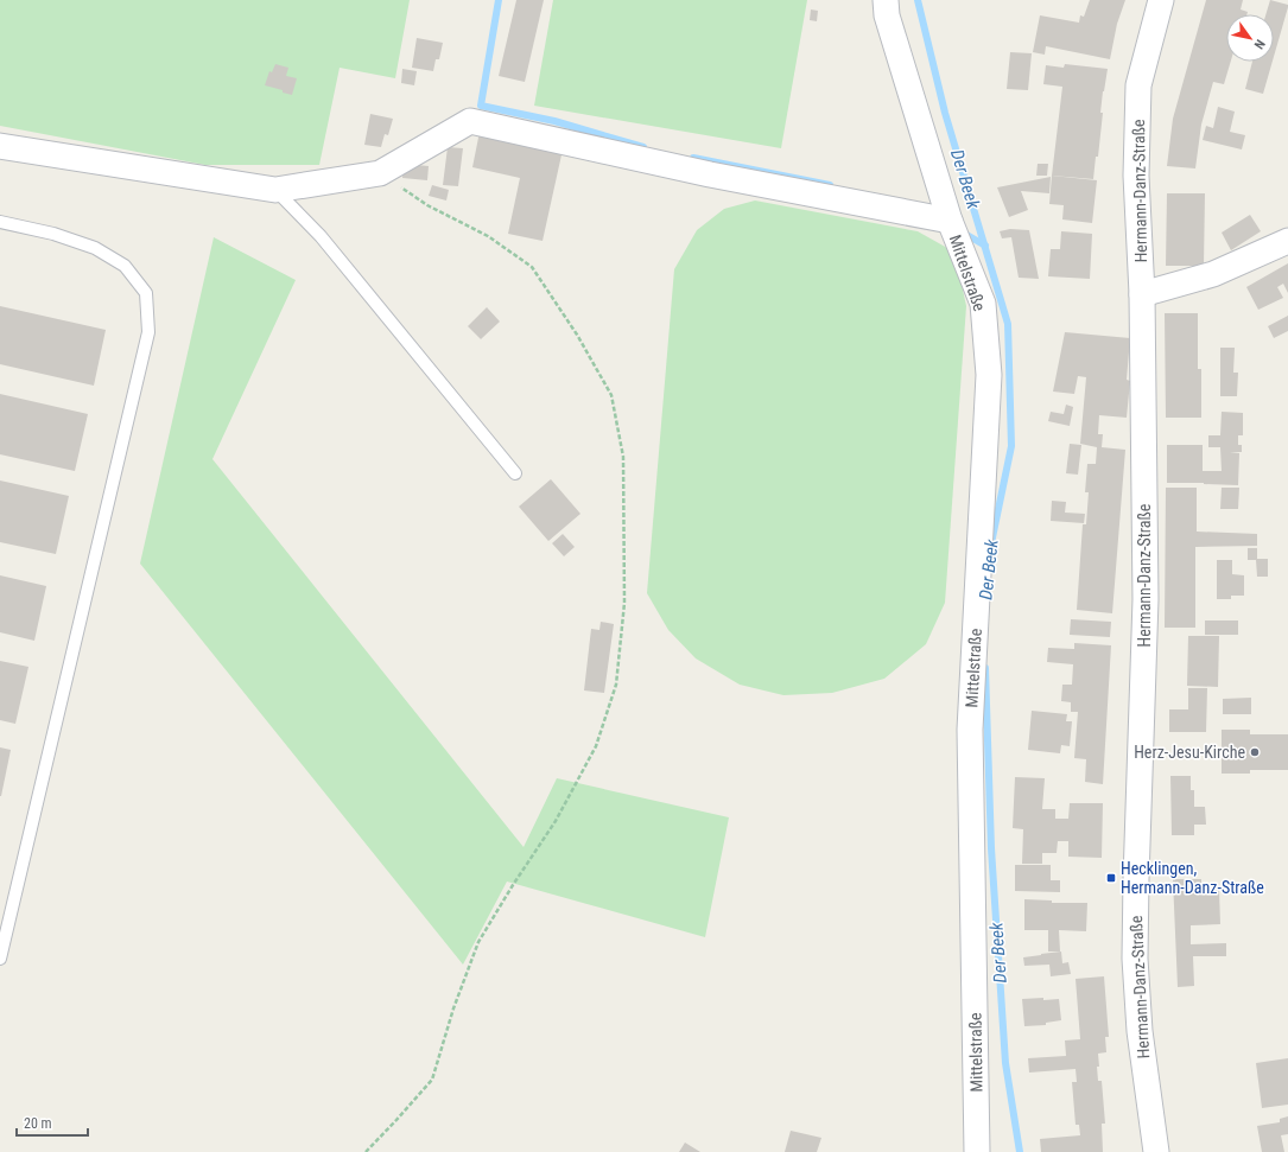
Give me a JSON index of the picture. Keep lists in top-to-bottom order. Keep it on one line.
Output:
{"streets":{"street":["Hermann-Danz-Straße","Mittelstraße"]},"water":["Der Beek"],"places":{"other":["Herz-Jesu-Kirche"],"transit":["Hecklingen, Hermann-Danz-Straße"]},"scale_bar":"20 m","north":"bottom right"}
